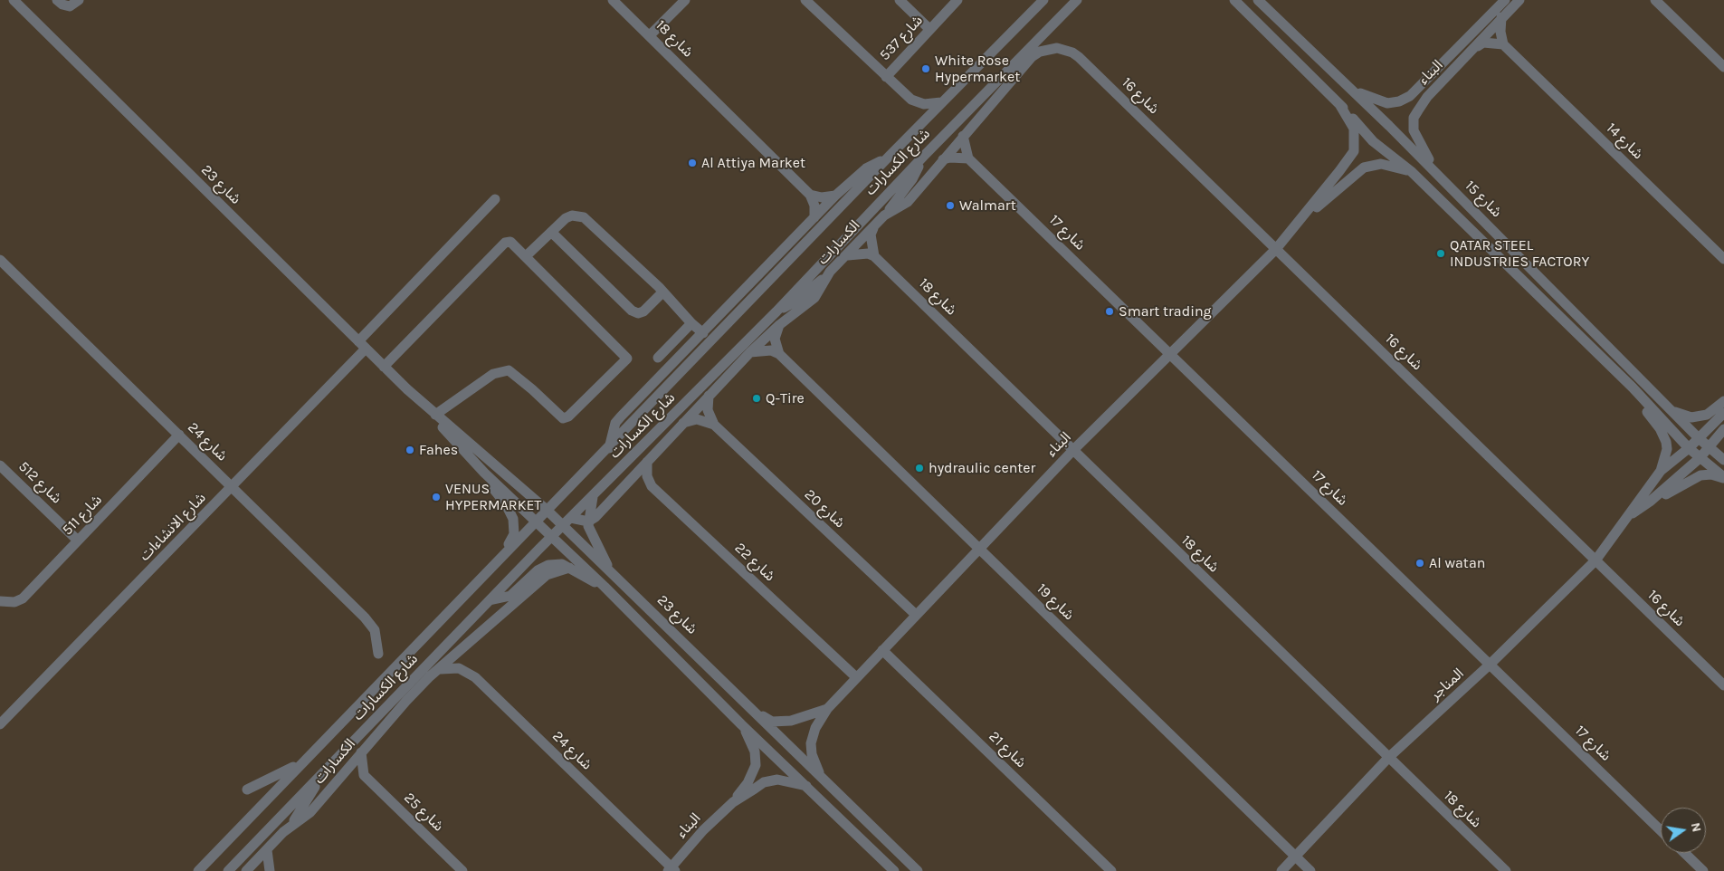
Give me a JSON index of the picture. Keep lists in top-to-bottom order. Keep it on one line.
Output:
{"streets":{"street":["شارع 537","شارع 18","البناء","شارع 16","شارع 14","شارع الكسارات","شارع 23","شارع 15","شارع 17","الكسارات","شارع 24","شارع 512","شارع 20","شارع 511","شارع الانشاءات","شارع 22","شارع 19","المناجر","شارع 21","شارع 25"]},"crossings":[["شارع 18","البناء"],["شارع 18","المناجر"],["البناء","شارع 16"],["البناء","شارع 23"],["البناء","شارع 15"],["البناء","شارع 17"],["البناء","شارع 24"],["البناء","شارع 20"],["البناء","شارع 22"],["البناء","شارع 19"],["البناء","شارع 21"],["شارع 16","الكسارات"],["شارع 16","المناجر"],["شارع الكسارات","شارع 23"],["شارع 23","شارع الانشاءات"],["شارع 15","المناجر"],["شارع 17","المناجر"],["الكسارات","شارع 24"],["الكسارات","شارع 22"],["شارع 24","شارع 511"],["شارع 24","شارع الانشاءات"],["شارع 512","شارع 511"],["شارع 19","المناجر"]],"places":["White Rose Hypermarket","Al Attiya Market","Walmart","QATAR STEEL INDUSTRIES FACTORY","Smart trading","Q-Tire","Fahes","hydraulic center","VENUS HYPERMARKET","Al watan"],"north":"right"}
